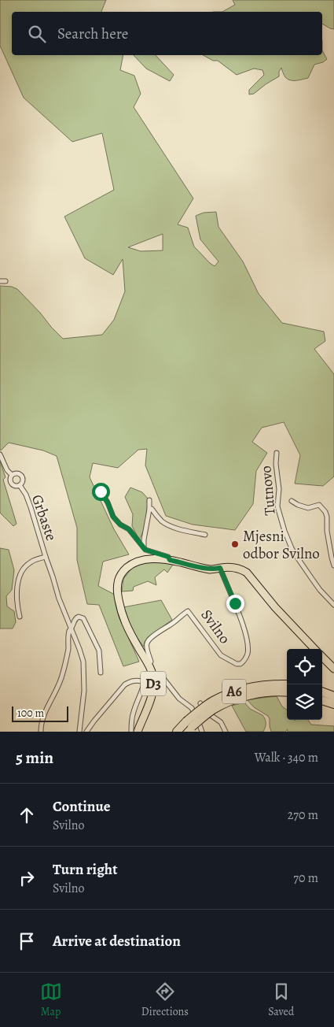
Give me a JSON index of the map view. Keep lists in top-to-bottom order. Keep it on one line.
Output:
{"streets":{"highway":["A6"],"main road":["Svilno","D3"],"street":["Tutnovo","Grbaste"]},"places":["Mjesni odbor Svilno"],"scale_bar":"100 m","page":{"search":"Search here","scale":"100 m","heading":["5 min","Walk · 340 m"],"list":[["Continue","Svilno","270 m"],["Turn right","Svilno","70 m"],"Arrive at destination"],"nav":["Map","Directions","Saved"]}}
